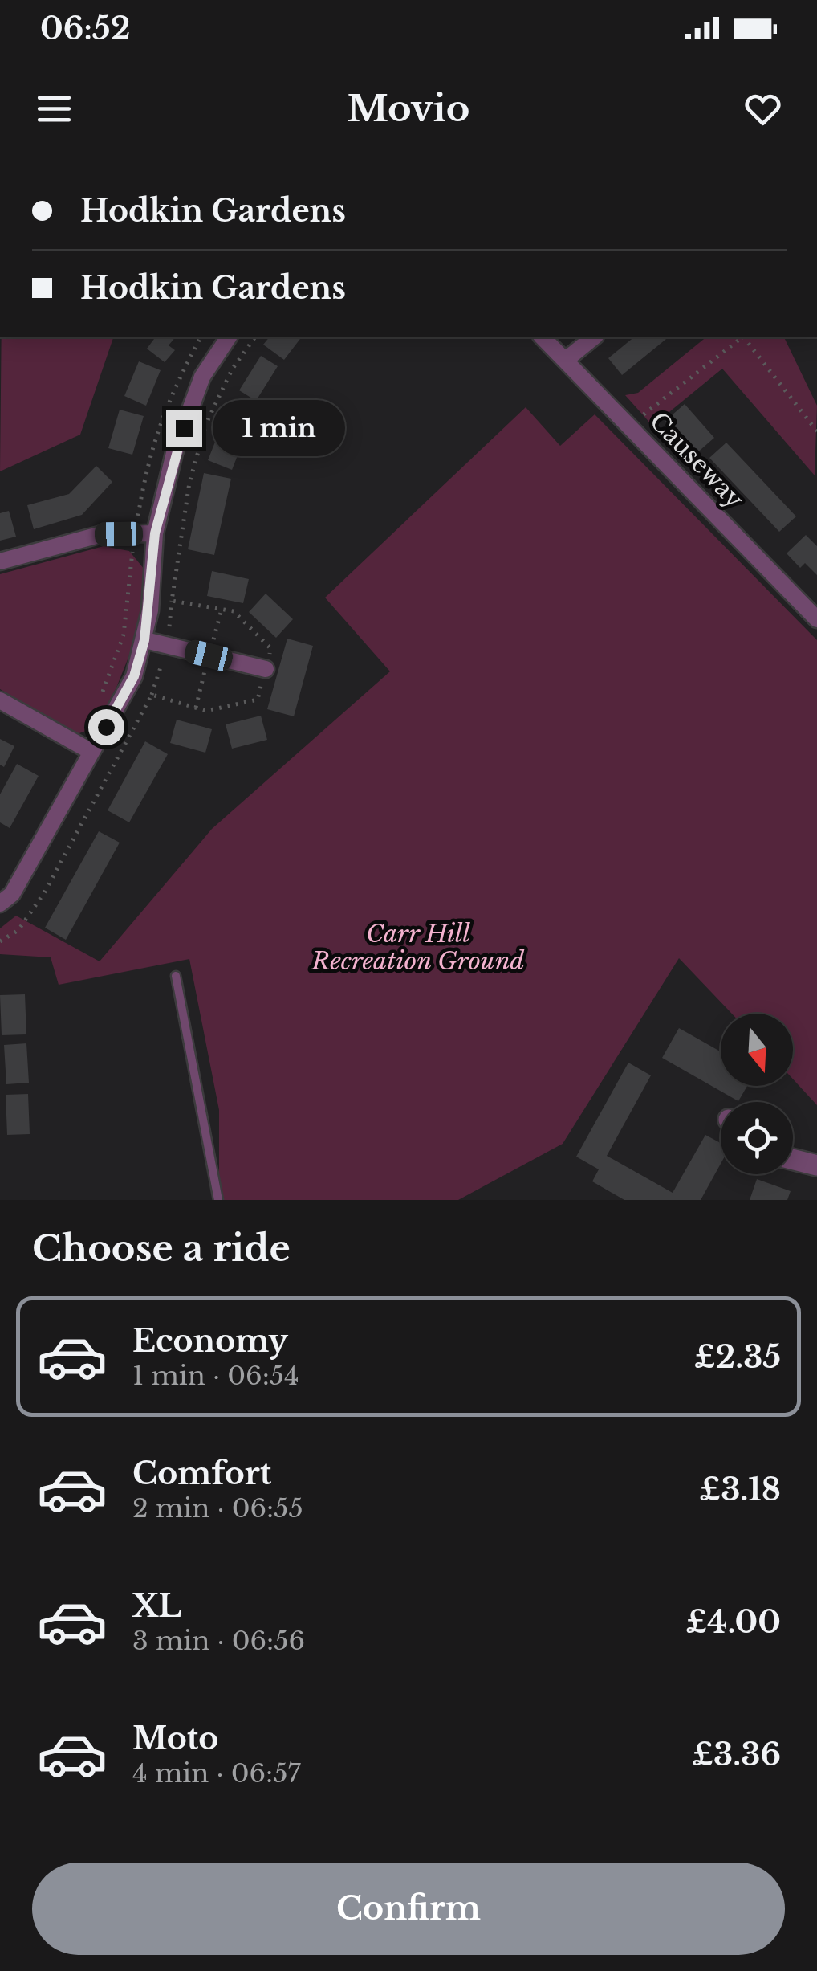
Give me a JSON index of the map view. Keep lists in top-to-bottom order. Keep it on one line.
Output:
{"streets":{"street":["Causeway"]},"parks":["Carr Hill Recreation Ground"],"north":"bottom","page":{"status":"06:52","header":"Movio","banner":["Hodkin Gardens","Hodkin Gardens"],"bubble":"1 min","heading":"Choose a ride","list":[{"name":"Economy","note":"1 min · 06:54","value":"£2.35"},{"name":"Comfort","note":"2 min · 06:55","value":"£3.18"},{"name":"XL","note":"3 min · 06:56","value":"£4.00"},{"name":"Moto","note":"4 min · 06:57","value":"£3.36"}],"buttons":"Confirm"}}
